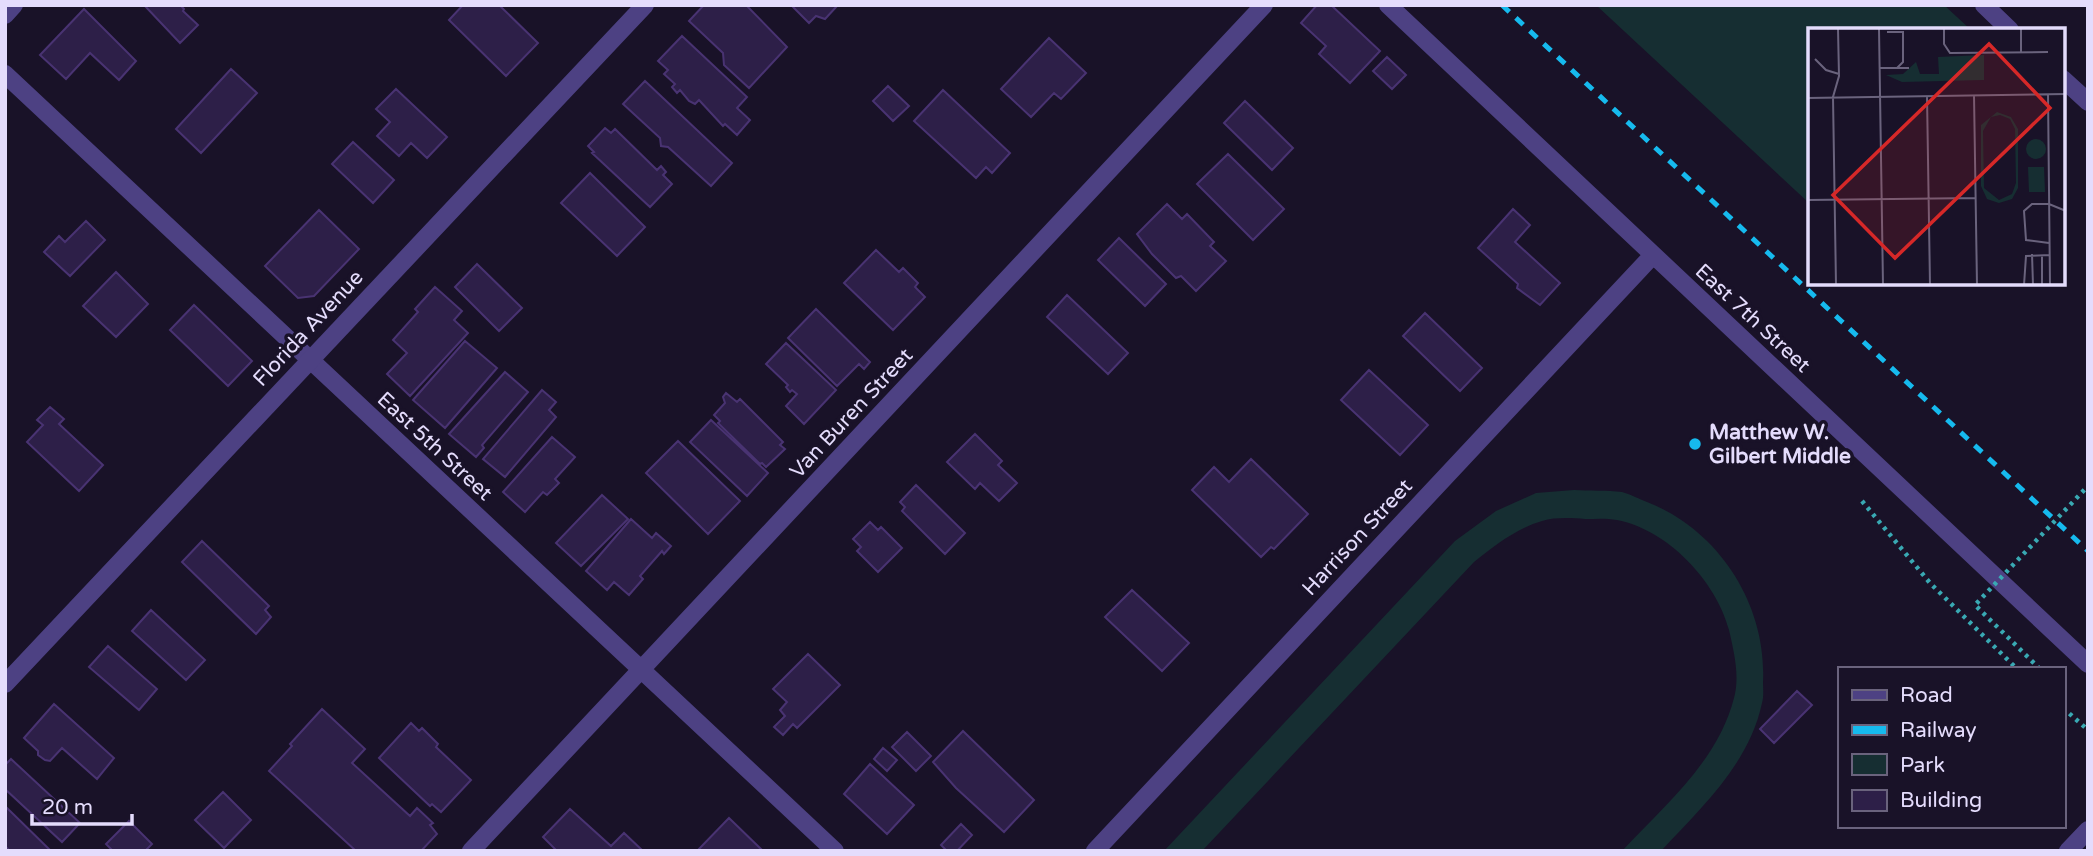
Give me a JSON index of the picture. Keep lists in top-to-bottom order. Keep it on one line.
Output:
{"streets":{"street":["East 7th Street","Florida Avenue","Van Buren Street","East 5th Street","Harrison Street"]},"crossings":[["East 7th Street","Harrison Street"],["Florida Avenue","East 5th Street"],["Van Buren Street","East 5th Street"]],"places":["Matthew W. Gilbert Middle"],"legend":["Road","Railway","Park","Building"],"scale_bar":"20 m"}
